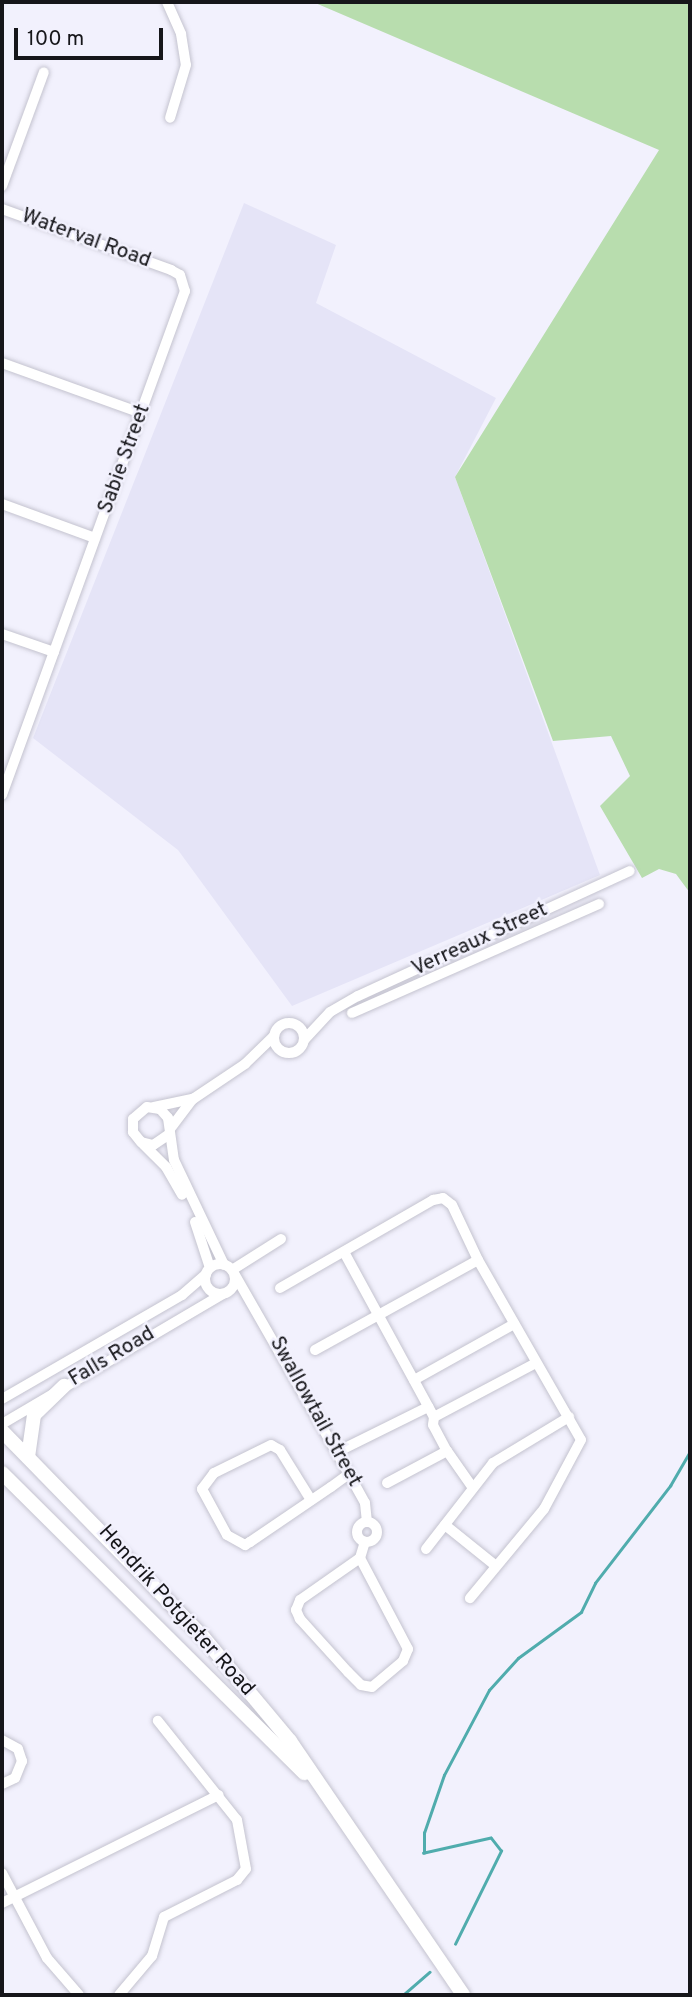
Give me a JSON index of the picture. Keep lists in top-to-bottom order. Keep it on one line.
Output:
{"streets":{"main road":["Hendrik Potgieter Road"],"street":["Waterval Road","Sabie Street","Verreaux Street","Falls Road","Swallowtail Street"]},"crossings":[["Waterval Road","Sabie Street"]],"scale_bar":"100 m"}
